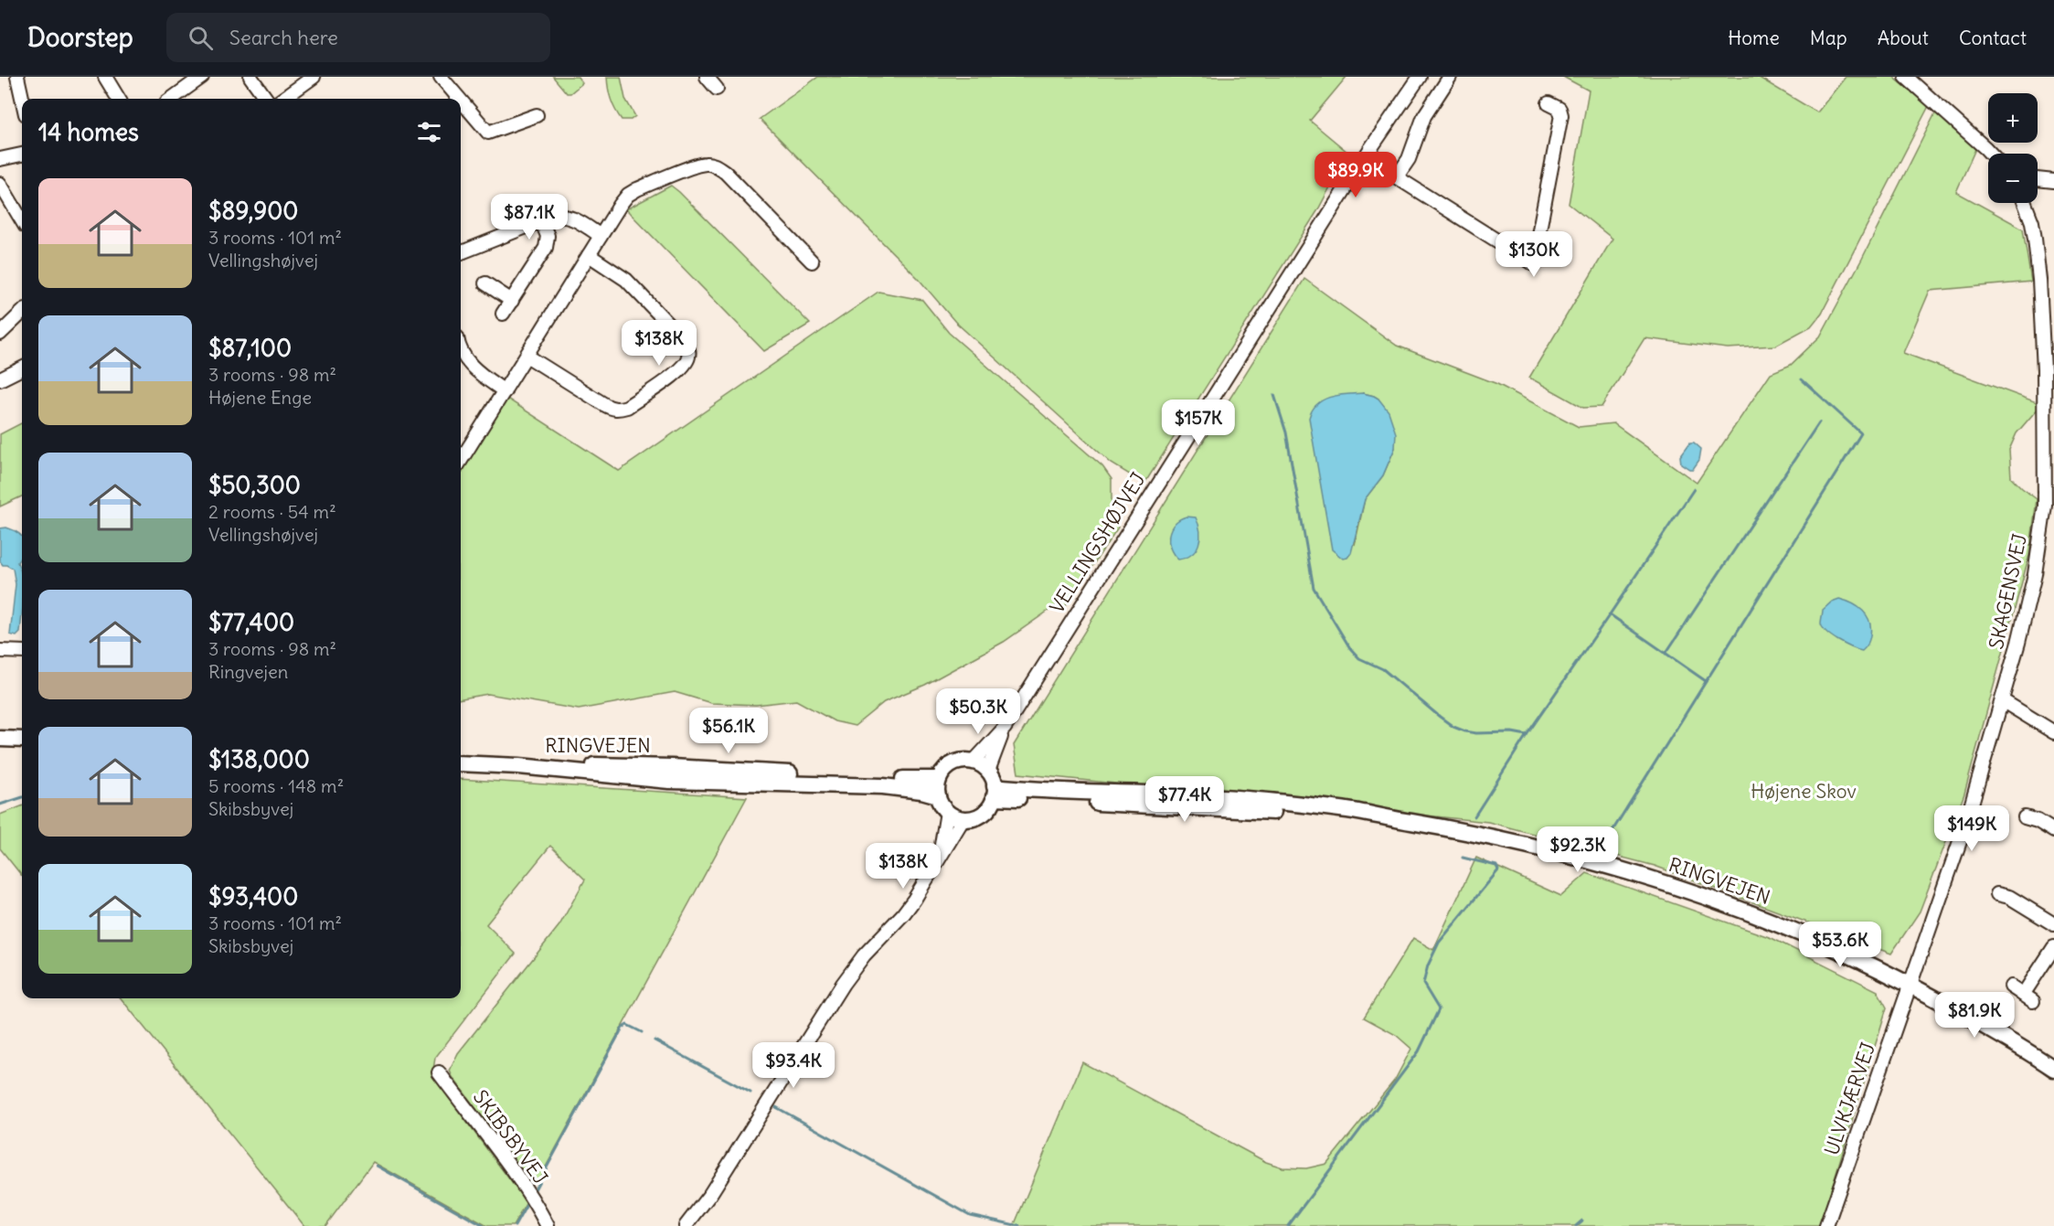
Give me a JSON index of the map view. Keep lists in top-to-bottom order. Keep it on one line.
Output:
{"streets":{"main road":["RINGVEJEN"],"street":["VELLINGSHØJVEJ","SKAGENSVEJ","ULVKJÆRVEJ","SKIBSBYVEJ"]},"crossings":[["VELLINGSHØJVEJ","RINGVEJEN"],["SKAGENSVEJ","RINGVEJEN"],["SKAGENSVEJ","ULVKJÆRVEJ"],["RINGVEJEN","ULVKJÆRVEJ"]],"parks":["Højene Skov"],"page":{"header":"Doorstep","search":"Search here","nav":["Home","Map","About","Contact"],"map_buttons":["+","−"],"heading":"14 homes","price":["$89.9K","$87.1K","$130K","$138K","$157K","$50.3K","$56.1K","$77.4K","$149K","$92.3K","$138K","$53.6K","$81.9K","$93.4K"],"list":[{"name":"$89,900","note":"3 rooms · 101 m² · Vellingshøjvej"},{"name":"$87,100","note":"3 rooms · 98 m² · Højene Enge"},{"name":"$50,300","note":"2 rooms · 54 m² · Vellingshøjvej"},{"name":"$77,400","note":"3 rooms · 98 m² · Ringvejen"},{"name":"$138,000","note":"5 rooms · 148 m² · Skibsbyvej"},{"name":"$93,400","note":"3 rooms · 101 m² · Skibsbyvej"}]}}
